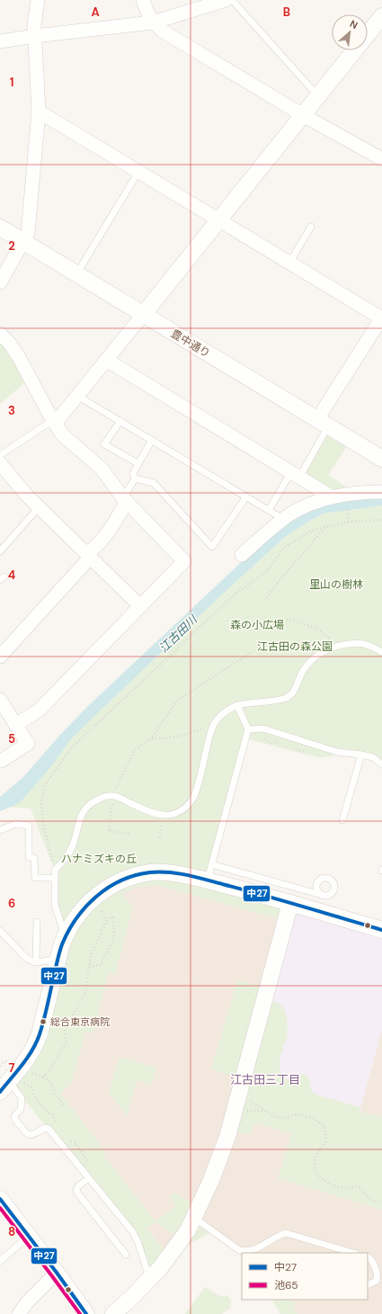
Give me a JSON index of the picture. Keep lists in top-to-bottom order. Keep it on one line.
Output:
{"streets":{"street":["豊中通り"]},"districts":["江古田三丁目"],"water":["江古田川"],"parks":["里山の樹林","森の小広場","江古田の森公園","ハナミズキの丘"],"places":["総合東京病院"],"lines":["transit line 中27","transit line 池65"],"legend":["中27","池65"],"north":"top right","grid":{"columns":["A","B"],"rows":["1","2","3","4","5","6","7","8"]}}
